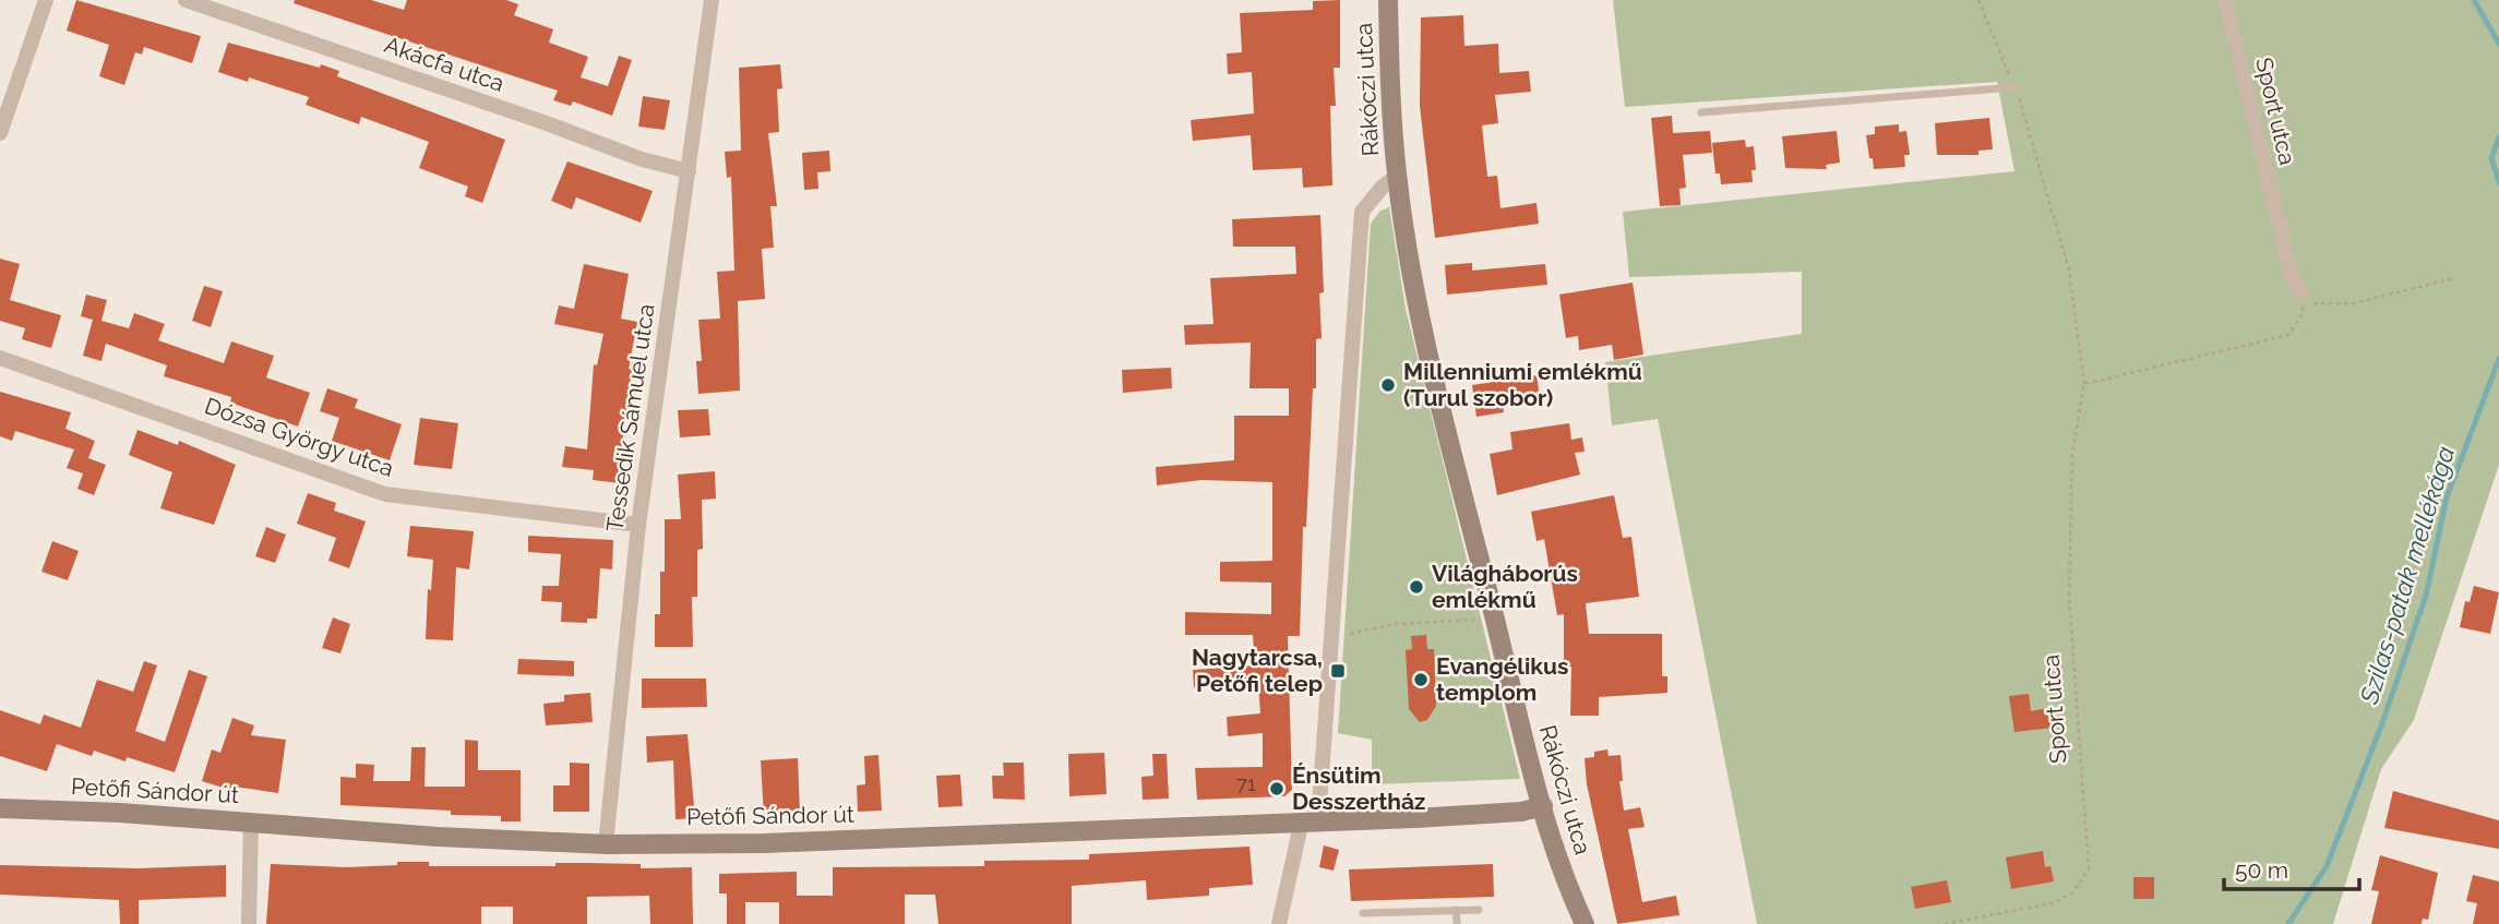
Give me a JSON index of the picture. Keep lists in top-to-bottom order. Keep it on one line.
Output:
{"streets":{"main road":["Rákóczi utca","Petőfi Sándor út"],"street":["Akácfa utca","Sport utca","Tessedik Sámuel utca","Dózsa György utca"]},"crossings":[["Akácfa utca","Tessedik Sámuel utca"],["Rákóczi utca","Petőfi Sándor út"],["Tessedik Sámuel utca","Dózsa György utca"],["Tessedik Sámuel utca","Petőfi Sándor út"]],"water":["Szilas-patak mellékága"],"places":{"other":["Millenniumi emlékmű (Turul szobor)","Világháborús emlékmű","Evangélikus templom","Énsütim Desszertház"],"transit":["Nagytarcsa, Petőfi telep"]},"house_numbers":["71"],"scale_bar":"50 m"}
